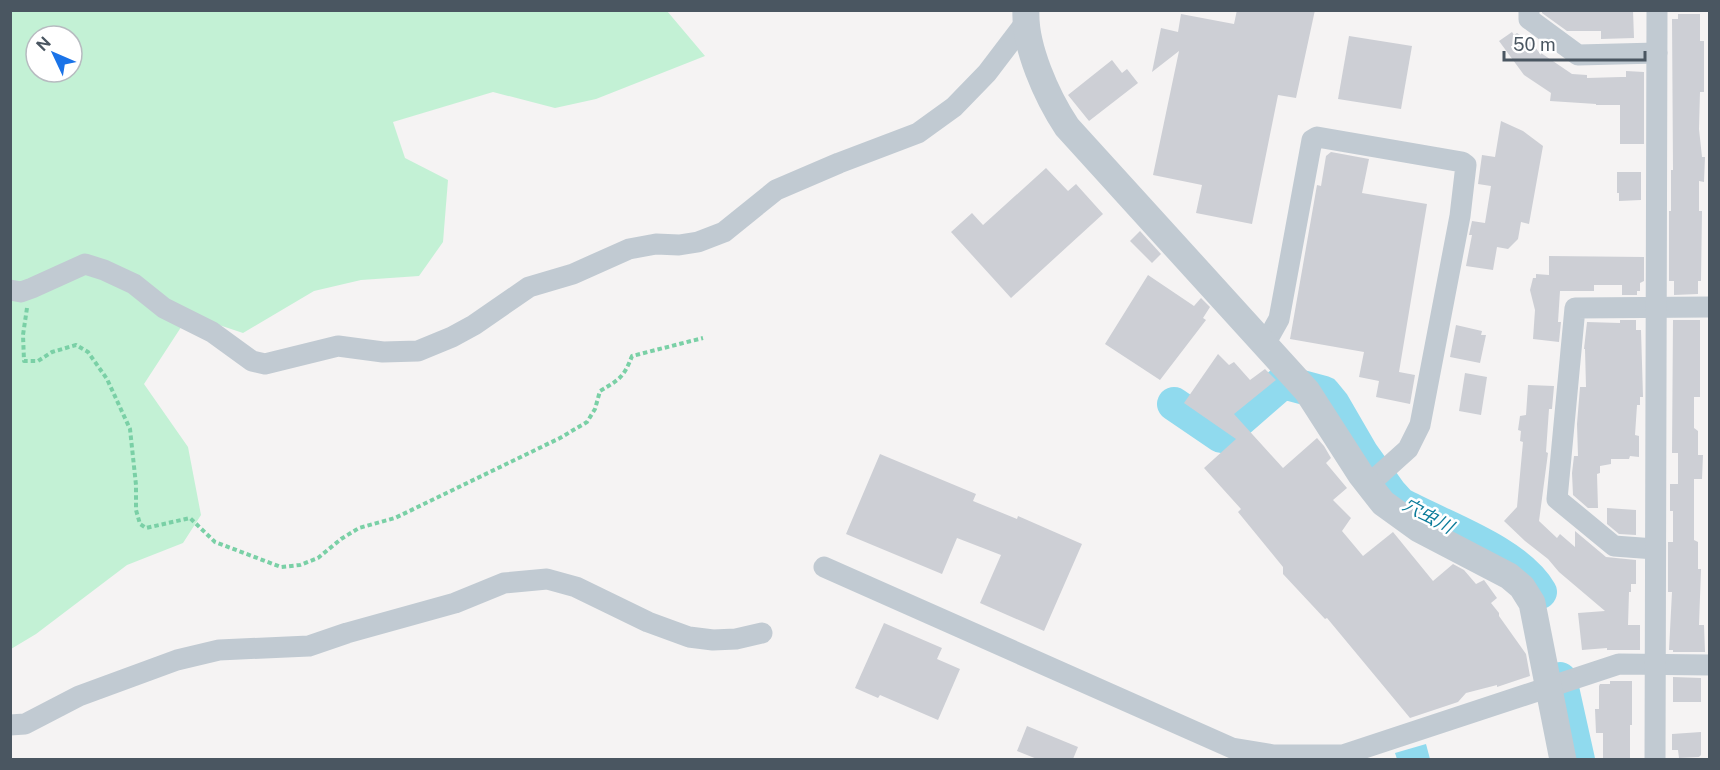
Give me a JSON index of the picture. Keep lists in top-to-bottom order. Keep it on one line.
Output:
{"water":["穴虫川"],"scale_bar":"50 m","north":"top left"}
